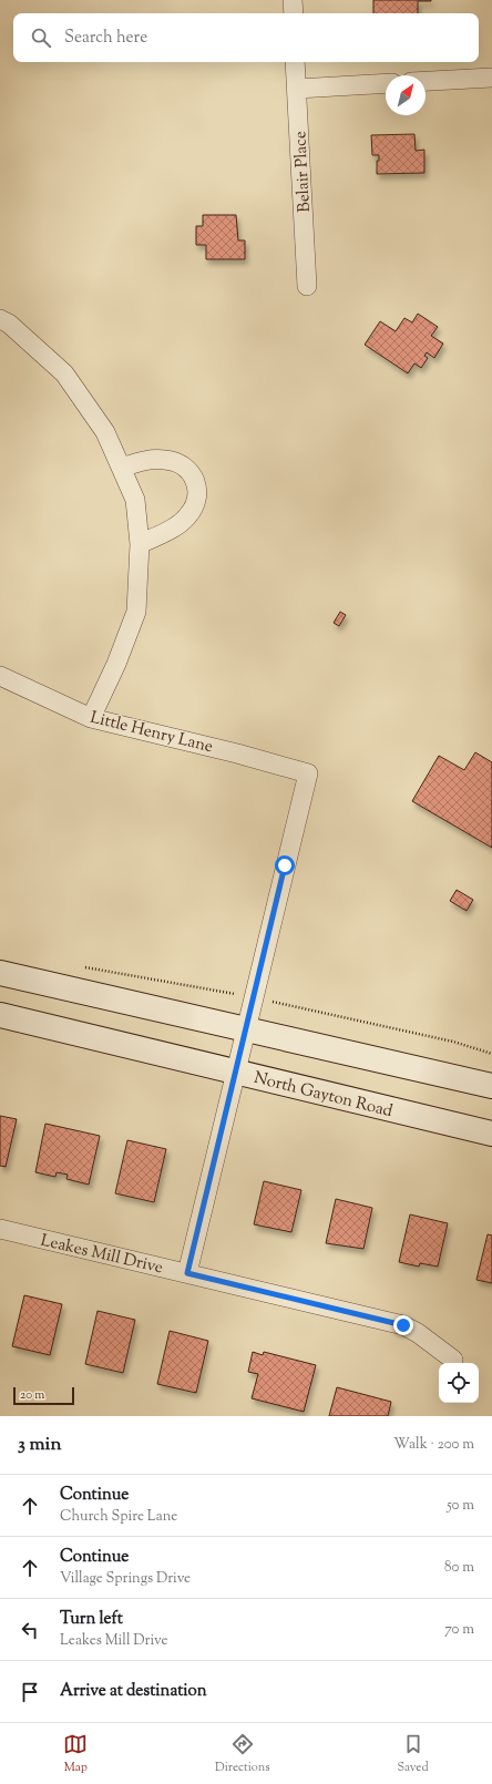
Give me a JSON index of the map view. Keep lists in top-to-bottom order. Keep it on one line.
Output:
{"streets":{"main road":["North Gayton Road"],"street":["Belair Place","Little Henry Lane","Leakes Mill Drive"]},"scale_bar":"20 m","north":"top right","page":{"search":"Search here","scale":"20 m","heading":["3 min","Walk · 200 m"],"list":[["Continue","Church Spire Lane","50 m"],["Continue","Village Springs Drive","80 m"],["Turn left","Leakes Mill Drive","70 m"],"Arrive at destination"],"nav":["Map","Directions","Saved"]}}
